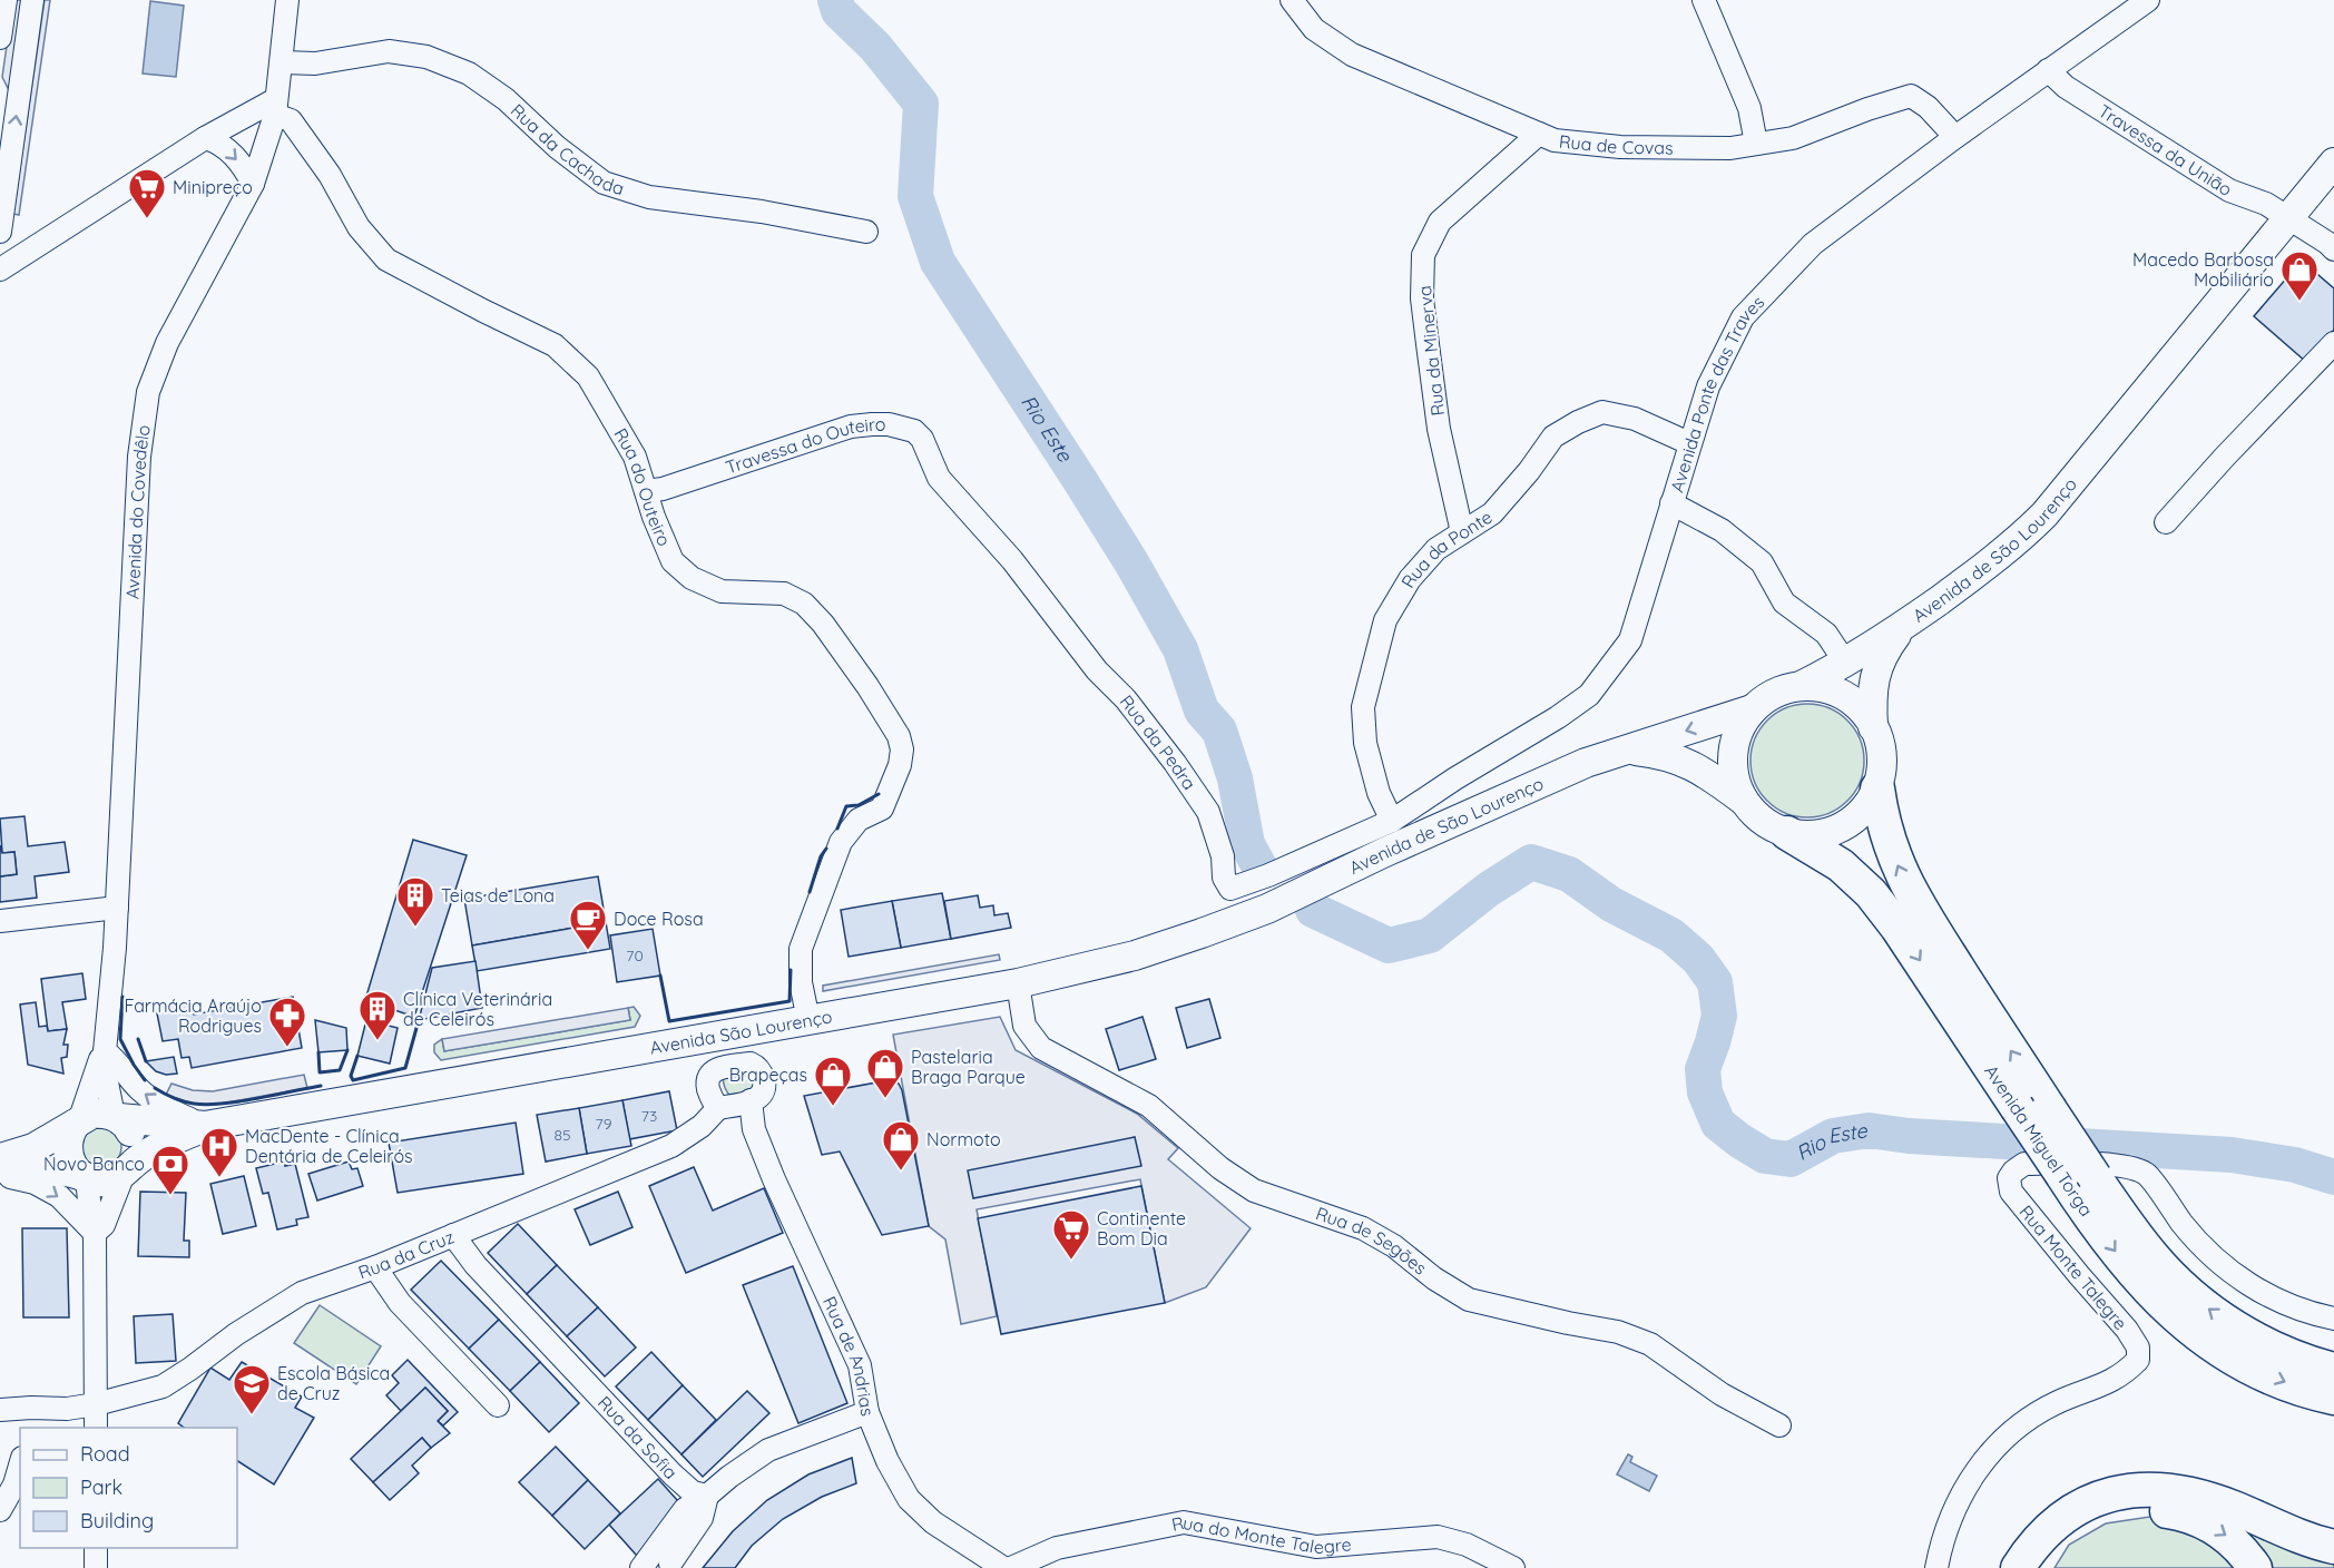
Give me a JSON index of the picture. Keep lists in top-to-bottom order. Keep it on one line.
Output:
{"streets":{"highway":["Avenida Miguel Torga"],"main road":["Avenida de São Lourenço","Avenida São Lourenço"],"street":["Rua de Covas","Rua da Cachada","Travessa da União","Rua da Minerva","Avenida Ponte das Traves","Travessa do Outeiro","Rua do Outeiro","Avenida do Covedêlo","Rua da Ponte","Rua da Pedra","Rua de Segões","Rua da Cruz","Rua Monte Talegre","Rua de Andrias","Rua da Sofia","Rua do Monte Talegre"]},"crossings":[["Rua de Covas","Rua da Minerva"],["Rua de Covas","Avenida Ponte das Traves"],["Rua da Cachada","Avenida do Covedêlo"],["Travessa da União","Avenida Ponte das Traves"],["Travessa da União","Avenida de São Lourenço"],["Rua da Minerva","Rua da Ponte"],["Avenida Ponte das Traves","Rua da Ponte"],["Avenida Ponte das Traves","Rua da Pedra"],["Travessa do Outeiro","Rua do Outeiro"],["Travessa do Outeiro","Rua da Pedra"],["Rua do Outeiro","Avenida do Covedêlo"],["Rua do Outeiro","Avenida São Lourenço"],["Avenida de São Lourenço","Avenida São Lourenço"],["Avenida de São Lourenço","Avenida Miguel Torga"],["Rua da Ponte","Rua da Pedra"],["Avenida São Lourenço","Rua de Segões"],["Rua da Cruz","Rua de Andrias"],["Rua da Cruz","Rua da Sofia"]],"water":["Rio Este"],"places":{"supermarket":["Minipreço","Continente Bom Dia"],"shop":["Macedo Barbosa Mobiliário","Pastelaria Braga Parque","Brapeças","Normoto"],"building":["Teias de Lona","Clínica Veterinária de Celeirós"],"cafe":["Doce Rosa"],"pharmacy":["Farmácia Araújo Rodrigues"],"hospital":["MacDente - Clínica Dentária de Celeirós"],"bank":["Novo Banco"],"school or university":["Escola Básica de Cruz"]},"house_numbers":["70","73","79","85"],"legend":["Road","Park","Building"]}
